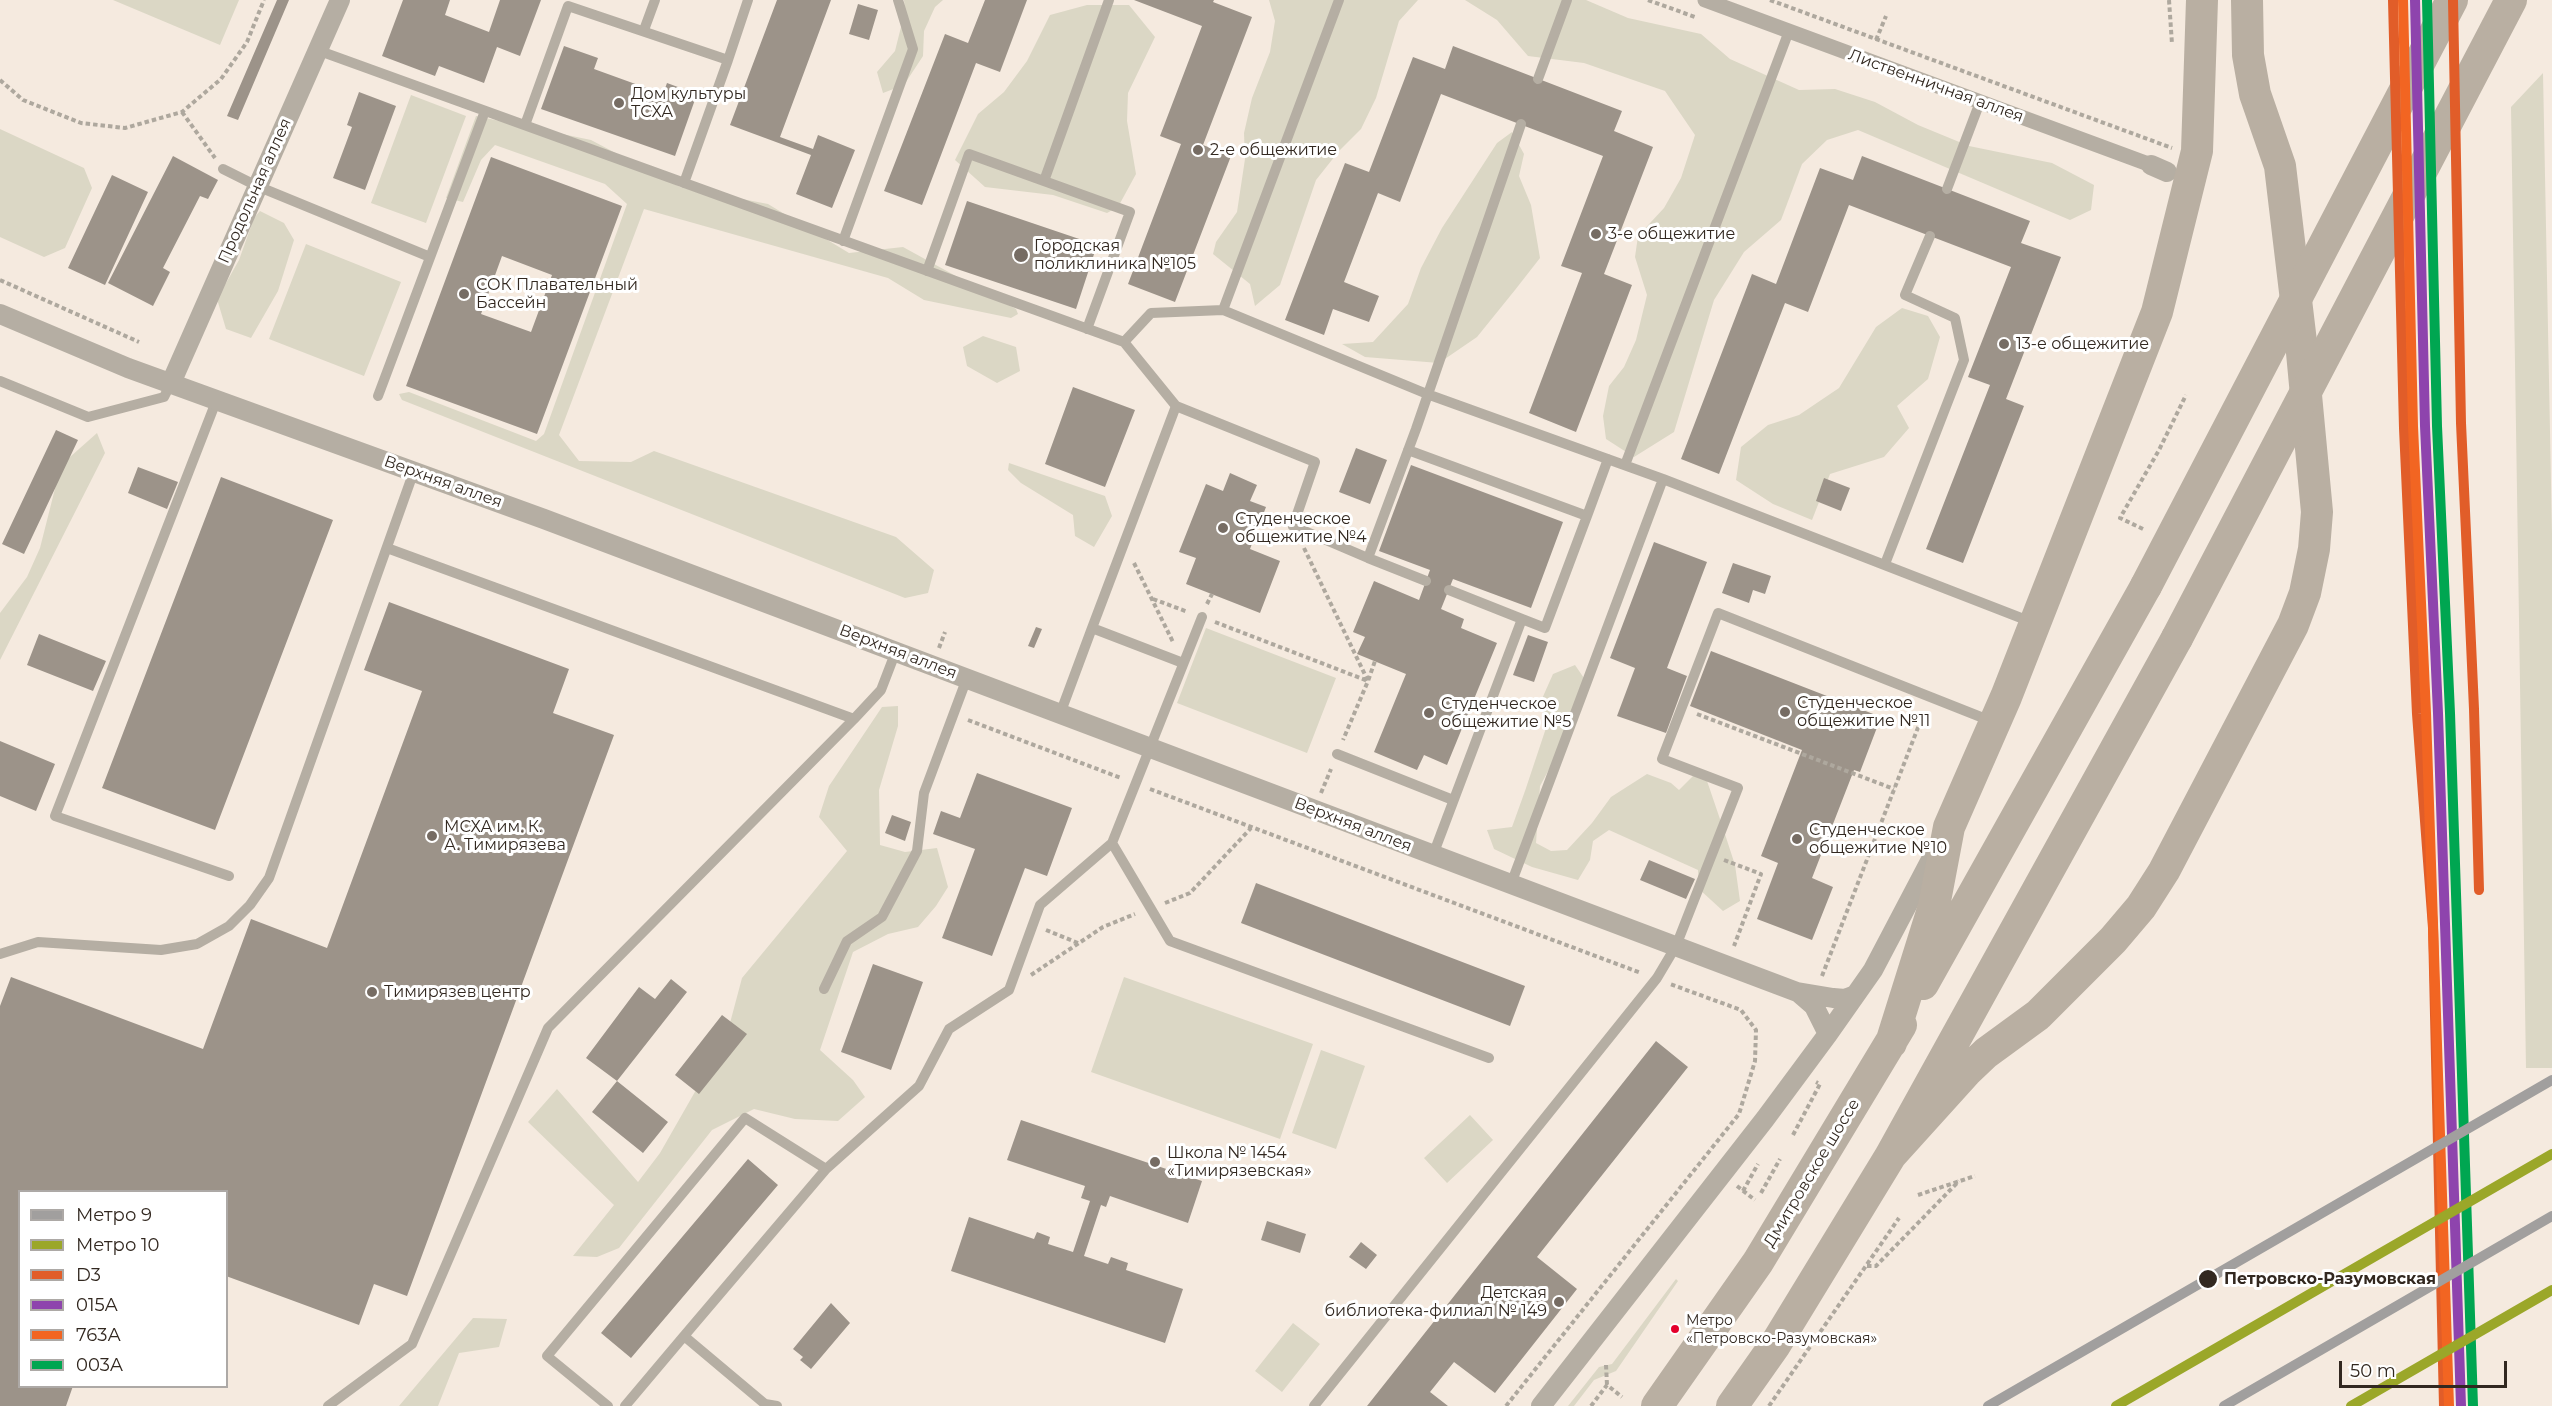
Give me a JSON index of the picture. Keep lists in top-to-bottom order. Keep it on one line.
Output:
{"streets":{"main road":["Дмитровское шоссе"],"street":["Лиственничная аллея","Продольная аллея","Верхняя аллея"]},"crossings":[["Продольная аллея","Верхняя аллея"]],"places":["Дом культуры ТСХА","2-е общежитие","3-е общежитие","Городская поликлиника №105","СОК Плавательный Бассейн","13-е общежитие","Студенческое общежитие №4","Студенческое общежитие №11","Студенческое общежитие №5","МСХА им. К. А. Тимирязева","Студенческое общежитие №10","Тимирязев центр","Школа № 1454 «Тимирязевская»","Петровско-Разумовская","Детская библиотека-филиал № 149","Метро «Петровско-Разумовская»"],"lines":["transit line D3","transit line 015А","transit line 763А","transit line 003А","metro line 9","metro line 10"],"legend":["Метро 9","Метро 10","D3","015А","763А","003А"],"scale_bar":"50 m"}
